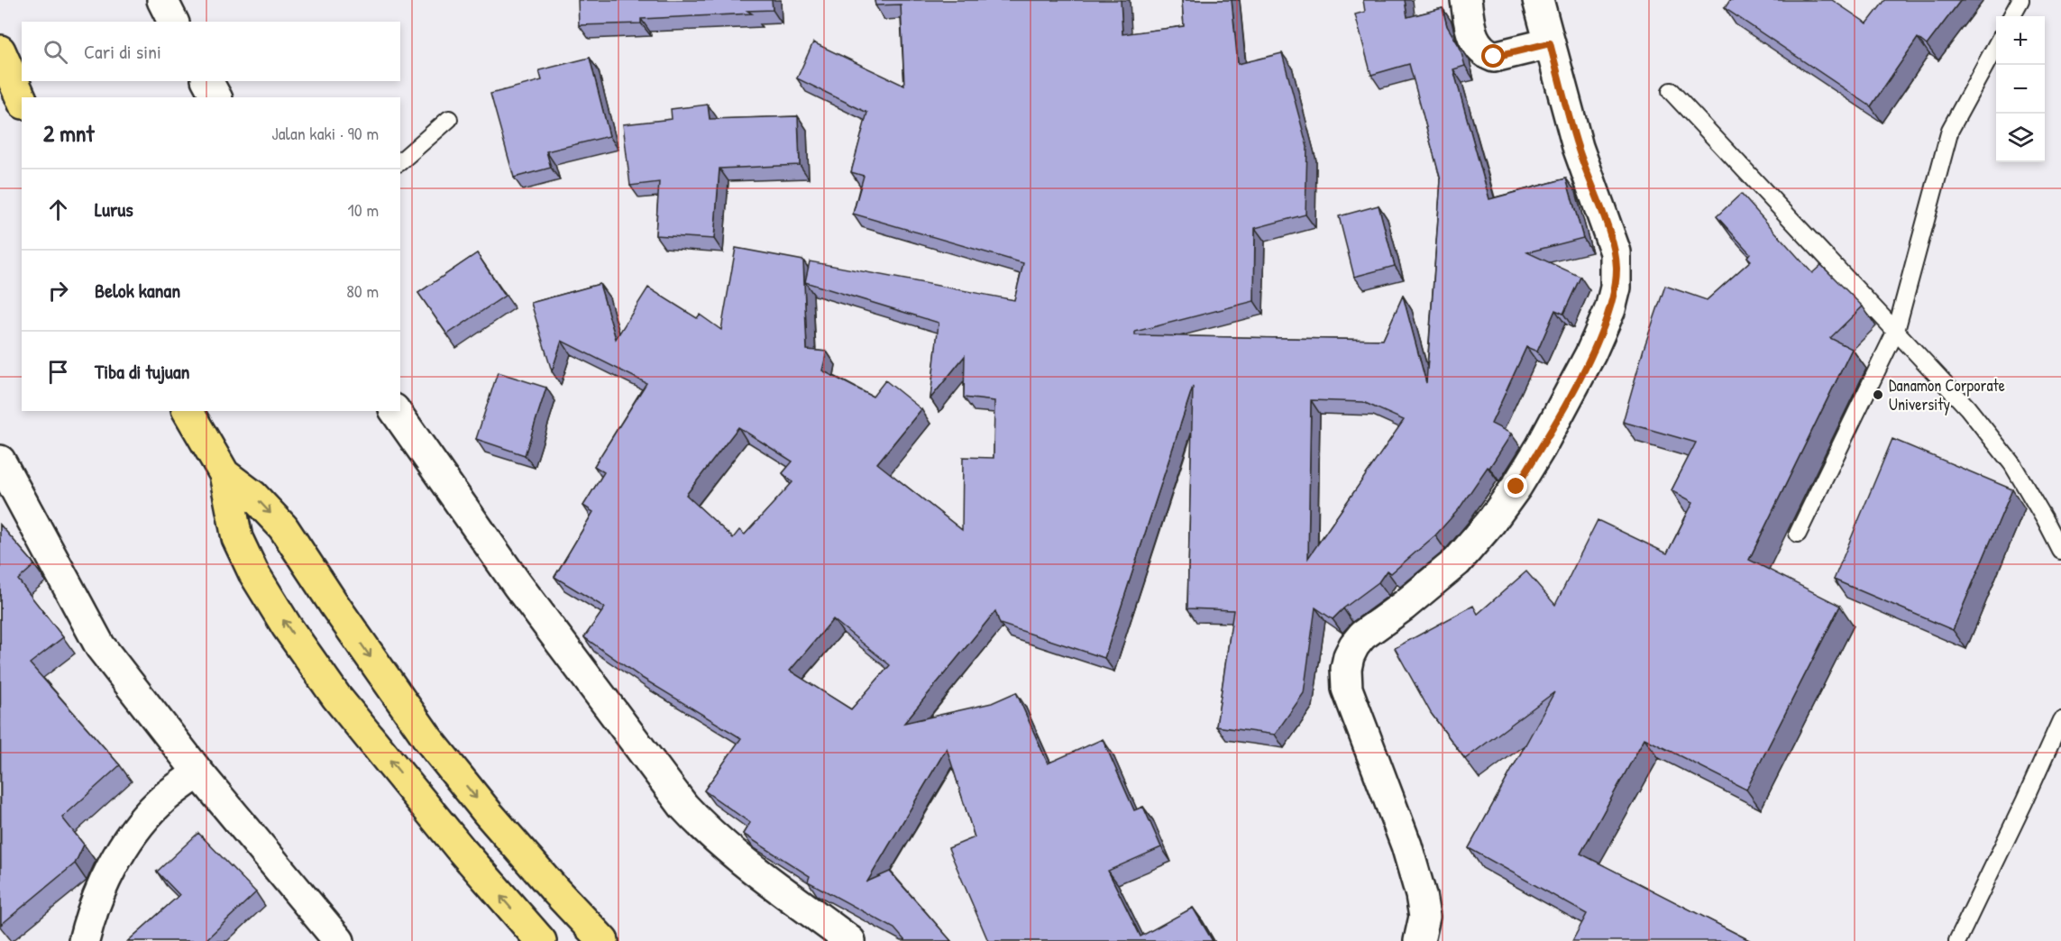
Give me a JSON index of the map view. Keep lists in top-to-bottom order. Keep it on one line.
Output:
{"places":["Danamon Corporate University"],"page":{"map_buttons":["+","−"],"search":"Cari di sini","heading":["2 mnt","Jalan kaki · 90 m"],"list":[["Lurus","10 m"],["Belok kanan","80 m"],"Tiba di tujuan"]}}
